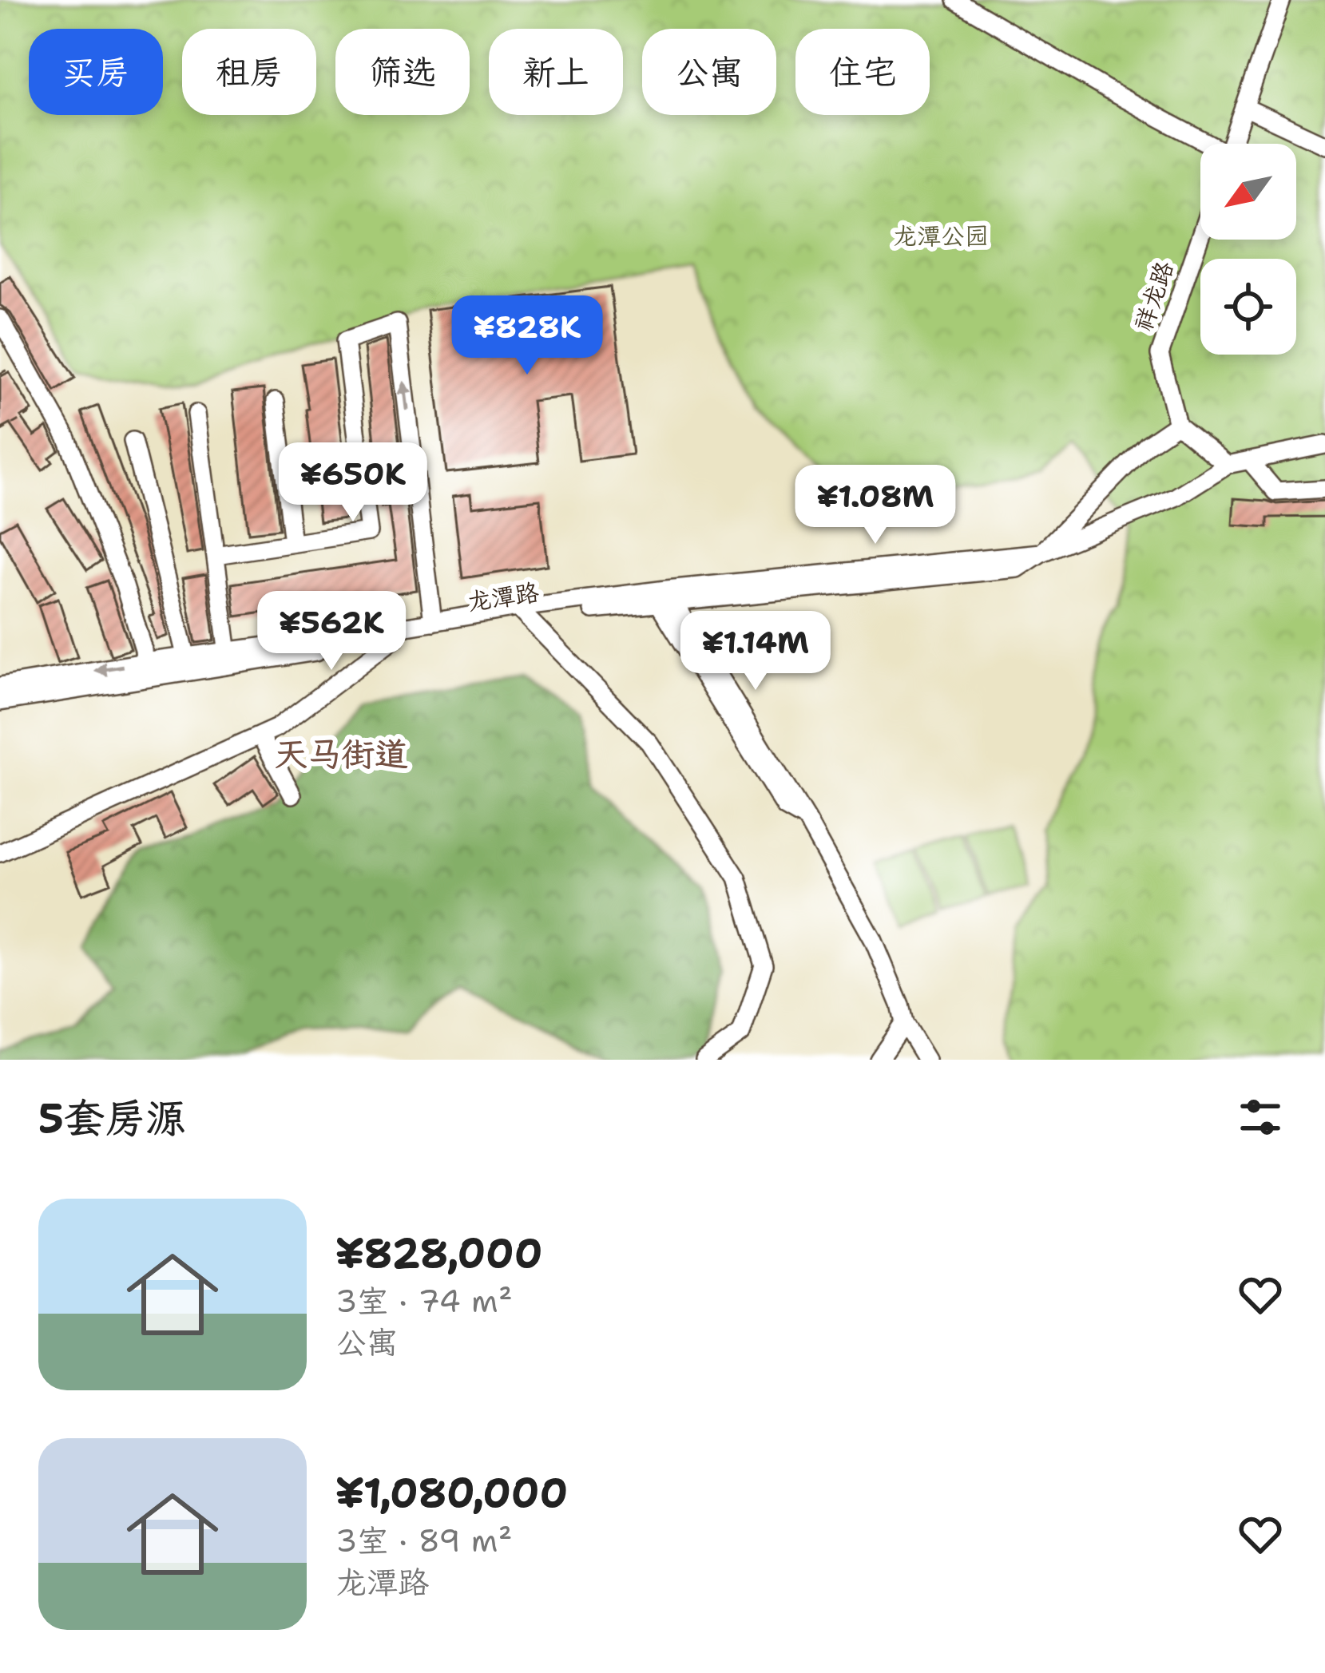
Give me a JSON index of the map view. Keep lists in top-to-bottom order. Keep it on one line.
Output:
{"streets":{"street":["祥龙路","龙潭路"]},"districts":["天马街道"],"parks":["龙潭公园"],"north":"bottom left","page":{"chip":["买房","租房","筛选","新上","公寓","住宅"],"price":["¥828K","¥650K","¥1.08M","¥562K","¥1.14M"],"heading":"5套房源","list":[{"name":"¥828,000","note":"3室 · 74 m² · 公寓"},{"name":"¥1,080,000","note":"3室 · 89 m² · 龙潭路"}]}}
